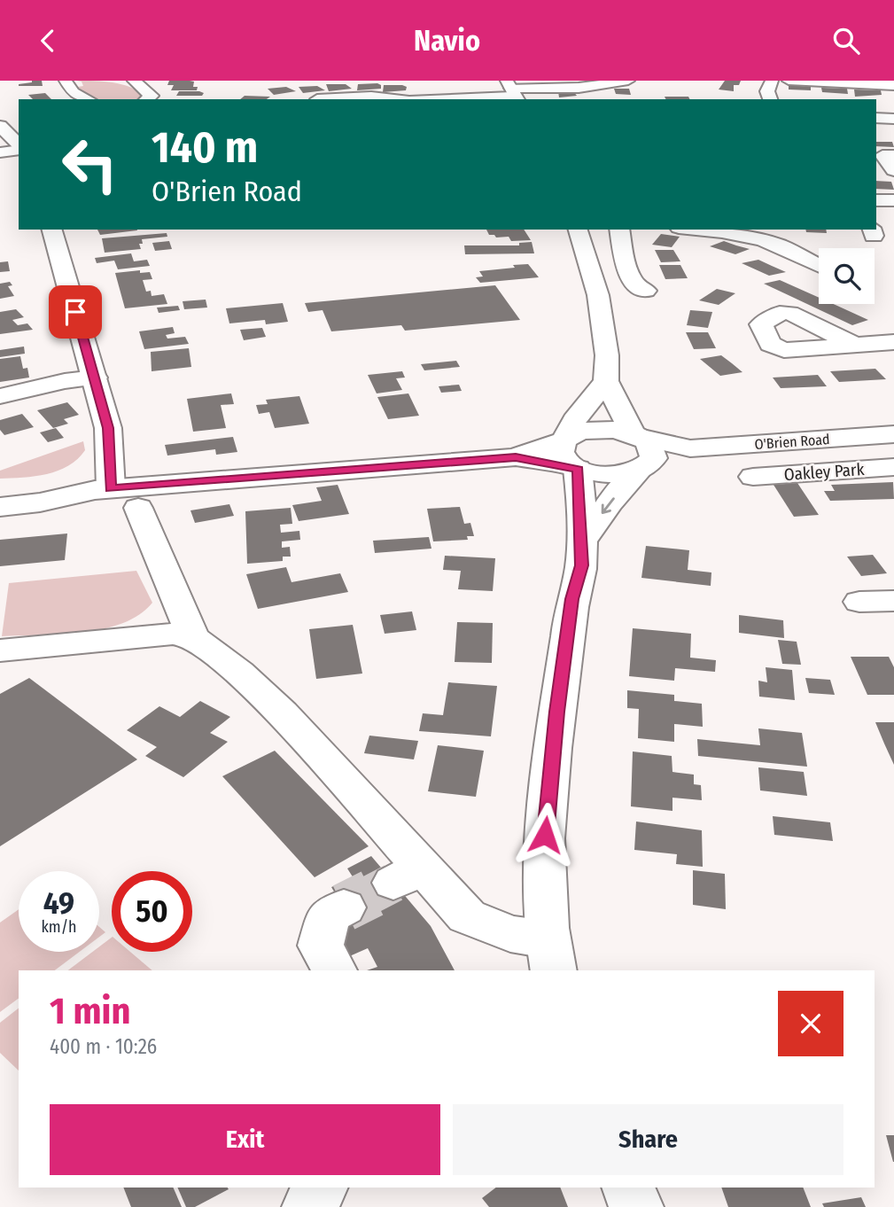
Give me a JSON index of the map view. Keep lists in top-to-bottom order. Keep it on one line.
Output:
{"streets":{"street":["O'Brien Road","Oakley Park"]},"page":{"header":"Navio","turn":["140 m","O'Brien Road"],"speed":"49 km/h","limit":"50","heading":["1 min","400 m · 10:26"],"buttons":["Exit","Share"]}}
